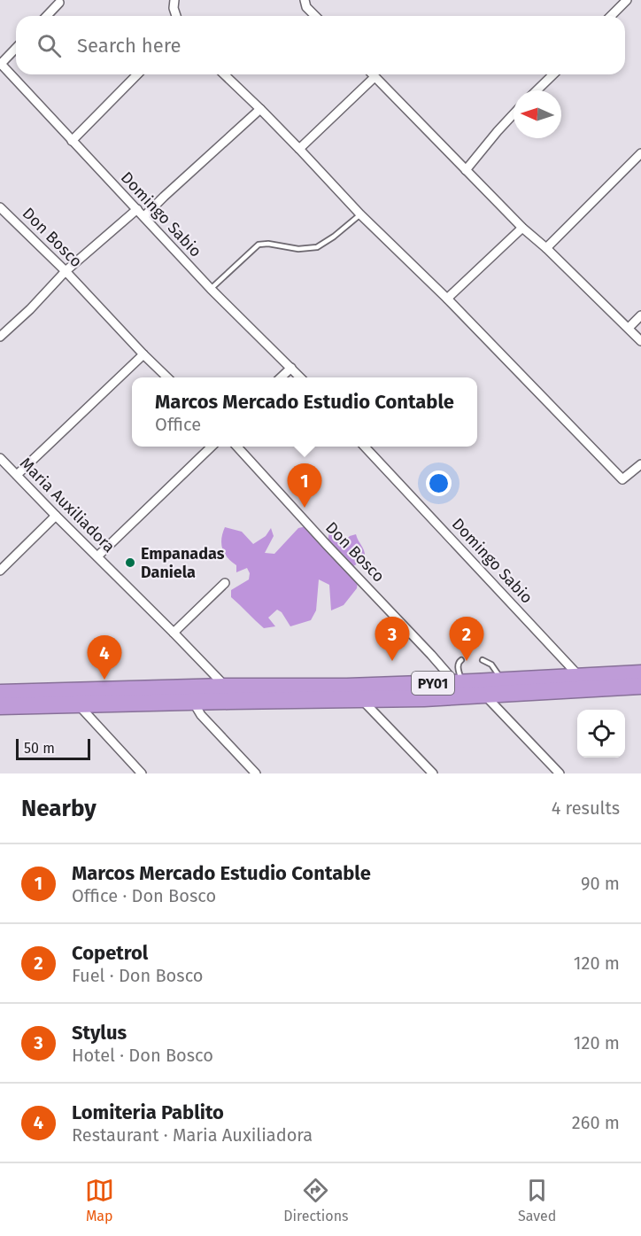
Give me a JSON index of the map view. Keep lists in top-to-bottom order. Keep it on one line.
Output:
{"streets":{"highway":["PY01"],"street":["Domingo Sabio","Don Bosco","Maria Auxiliadora"]},"crossings":[["Domingo Sabio","PY01"],["Don Bosco","PY01"],["Maria Auxiliadora","PY01"]],"places":["Empanadas Daniela"],"scale_bar":"50 m","north":"left","page":{"search":"Search here","popup":["Marcos Mercado Estudio Contable","Office"],"pins":["1","2","3","4"],"scale":"50 m","heading":["Nearby","4 results"],"list":[{"mark":"1","name":"Marcos Mercado Estudio Contable","note":"Office · Don Bosco","value":"90 m"},{"mark":"2","name":"Copetrol","note":"Fuel · Don Bosco","value":"120 m"},{"mark":"3","name":"Stylus","note":"Hotel · Don Bosco","value":"120 m"},{"mark":"4","name":"Lomiteria Pablito","note":"Restaurant · Maria Auxiliadora","value":"260 m"}],"nav":["Map","Directions","Saved"]}}
